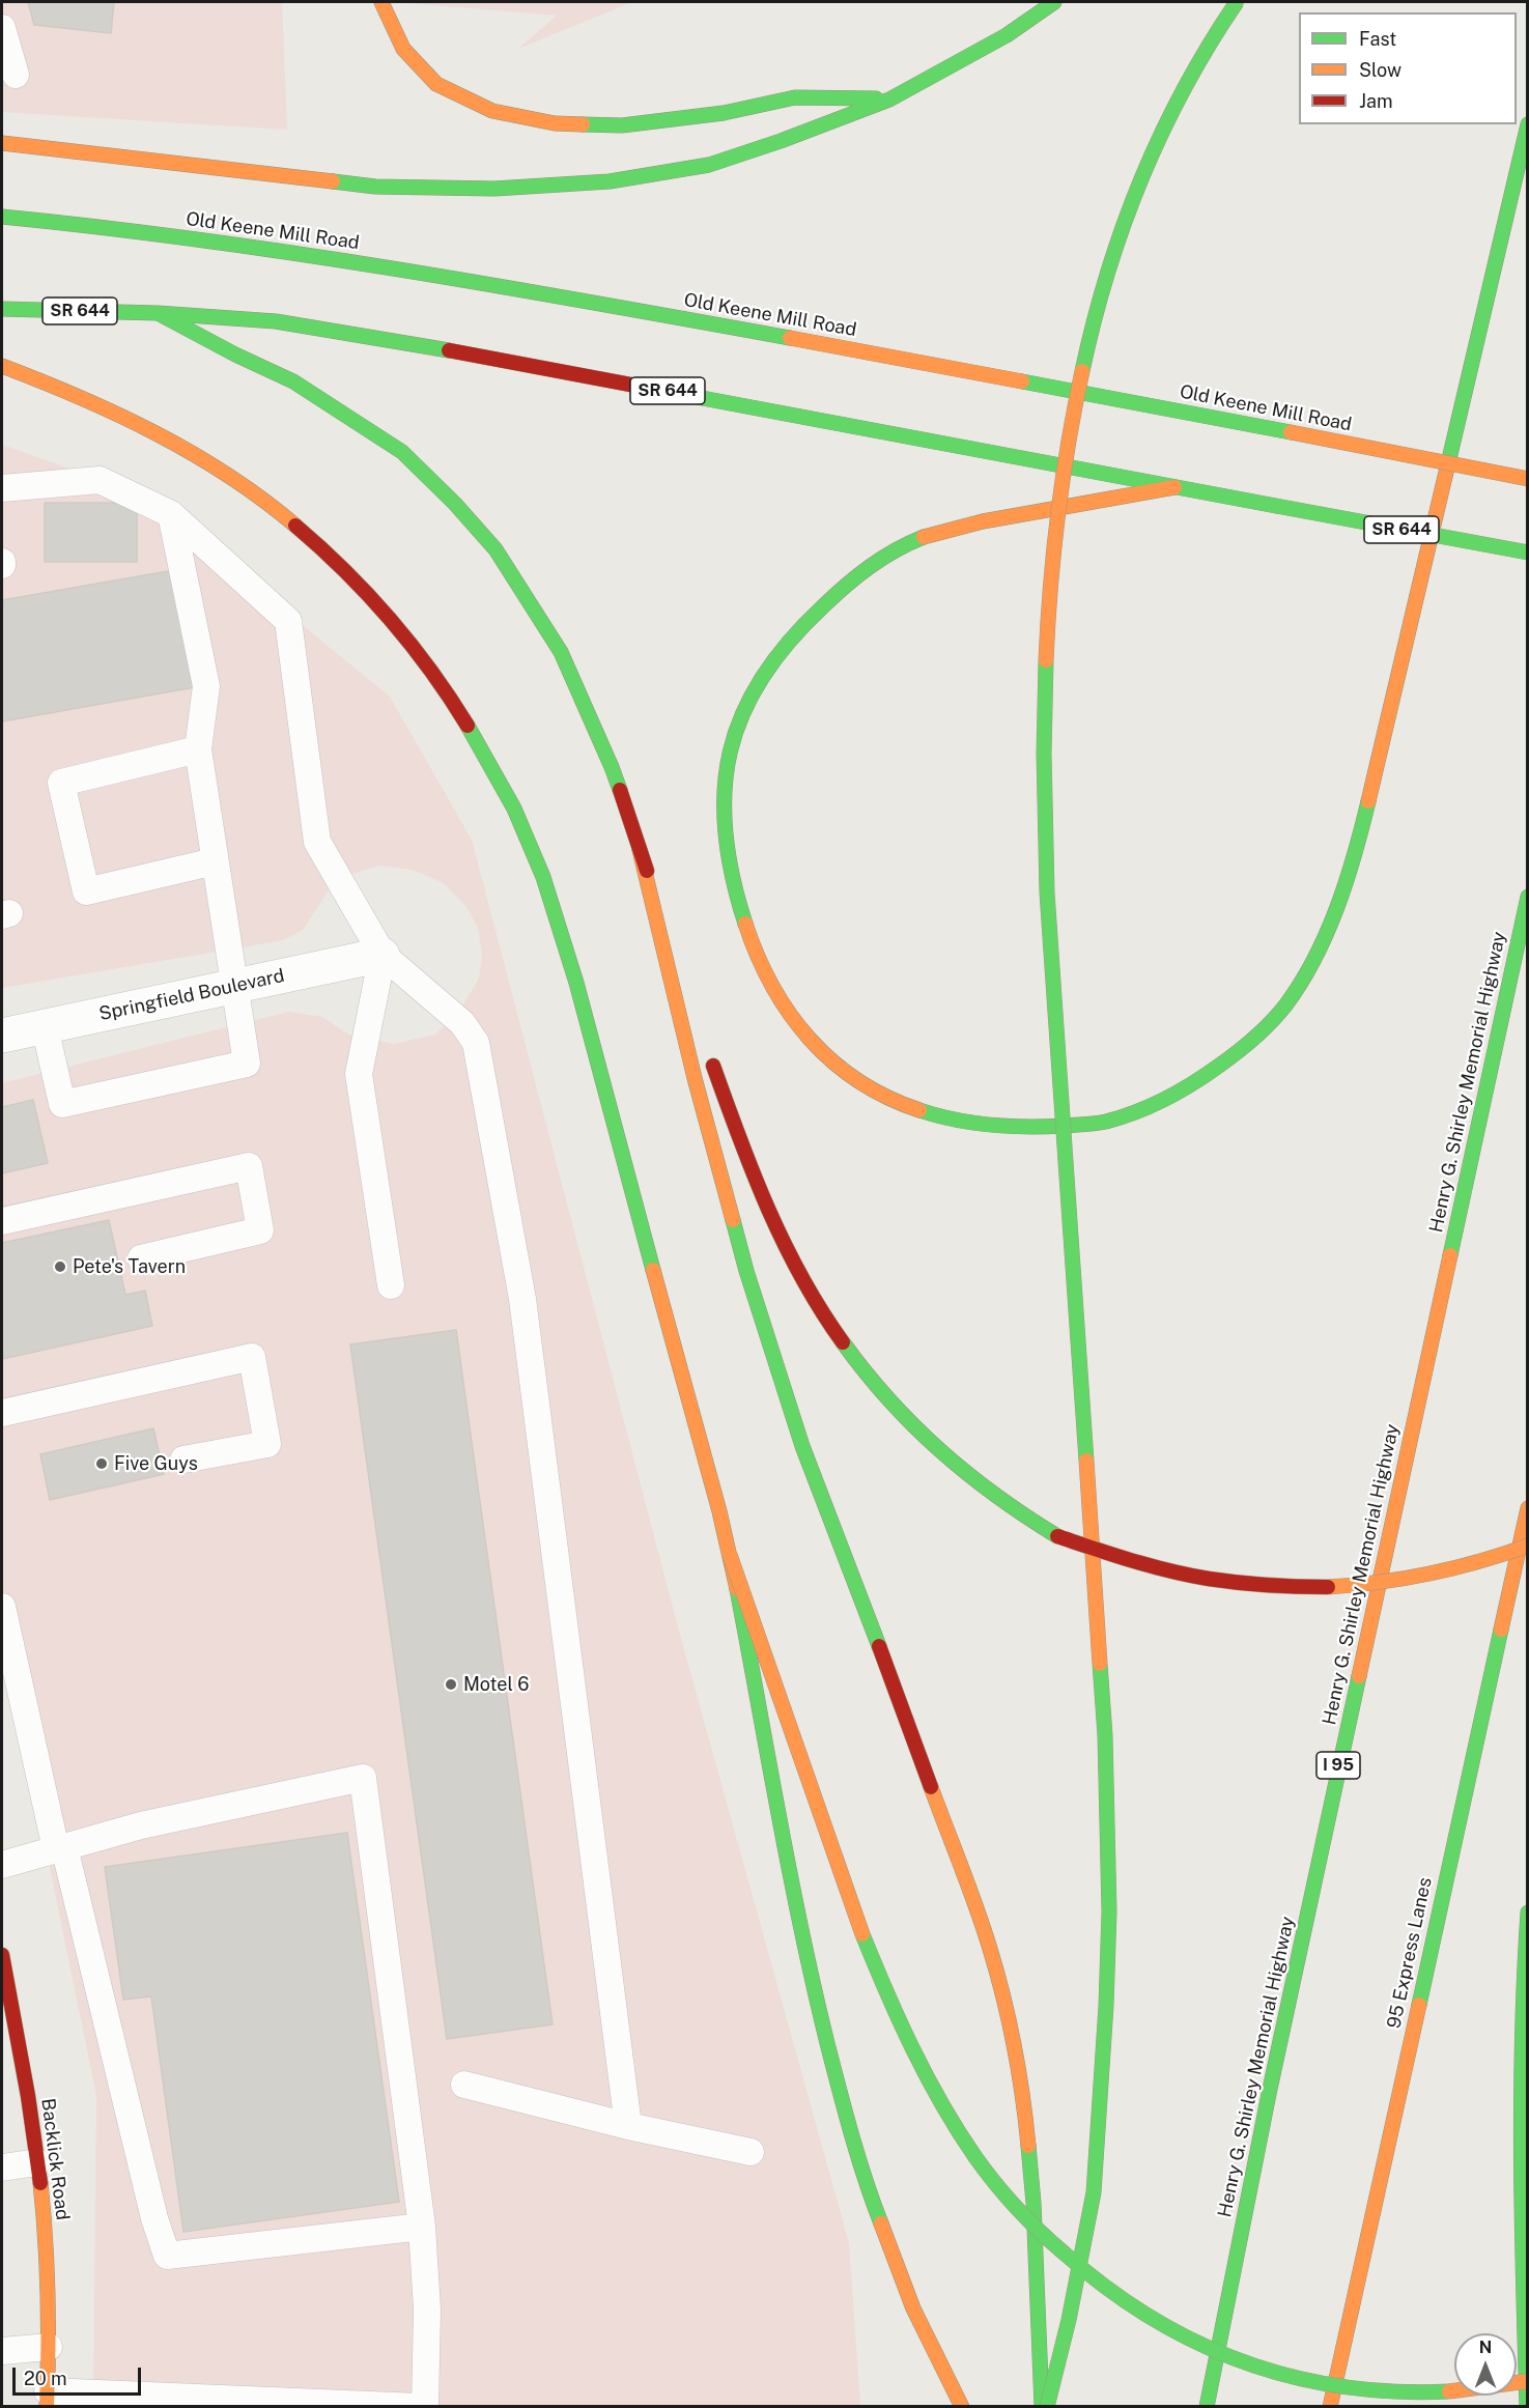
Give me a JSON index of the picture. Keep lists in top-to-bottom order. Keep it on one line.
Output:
{"streets":{"main road":["Old Keene Mill Road","SR 644","Henry G. Shirley Memorial Highway","I 95","95 Express Lanes","Backlick Road"],"street":["Springfield Boulevard"]},"places":["Pete's Tavern","Five Guys","Motel 6"],"legend":["Fast","Slow","Jam"],"scale_bar":"20 m","north":"top"}
